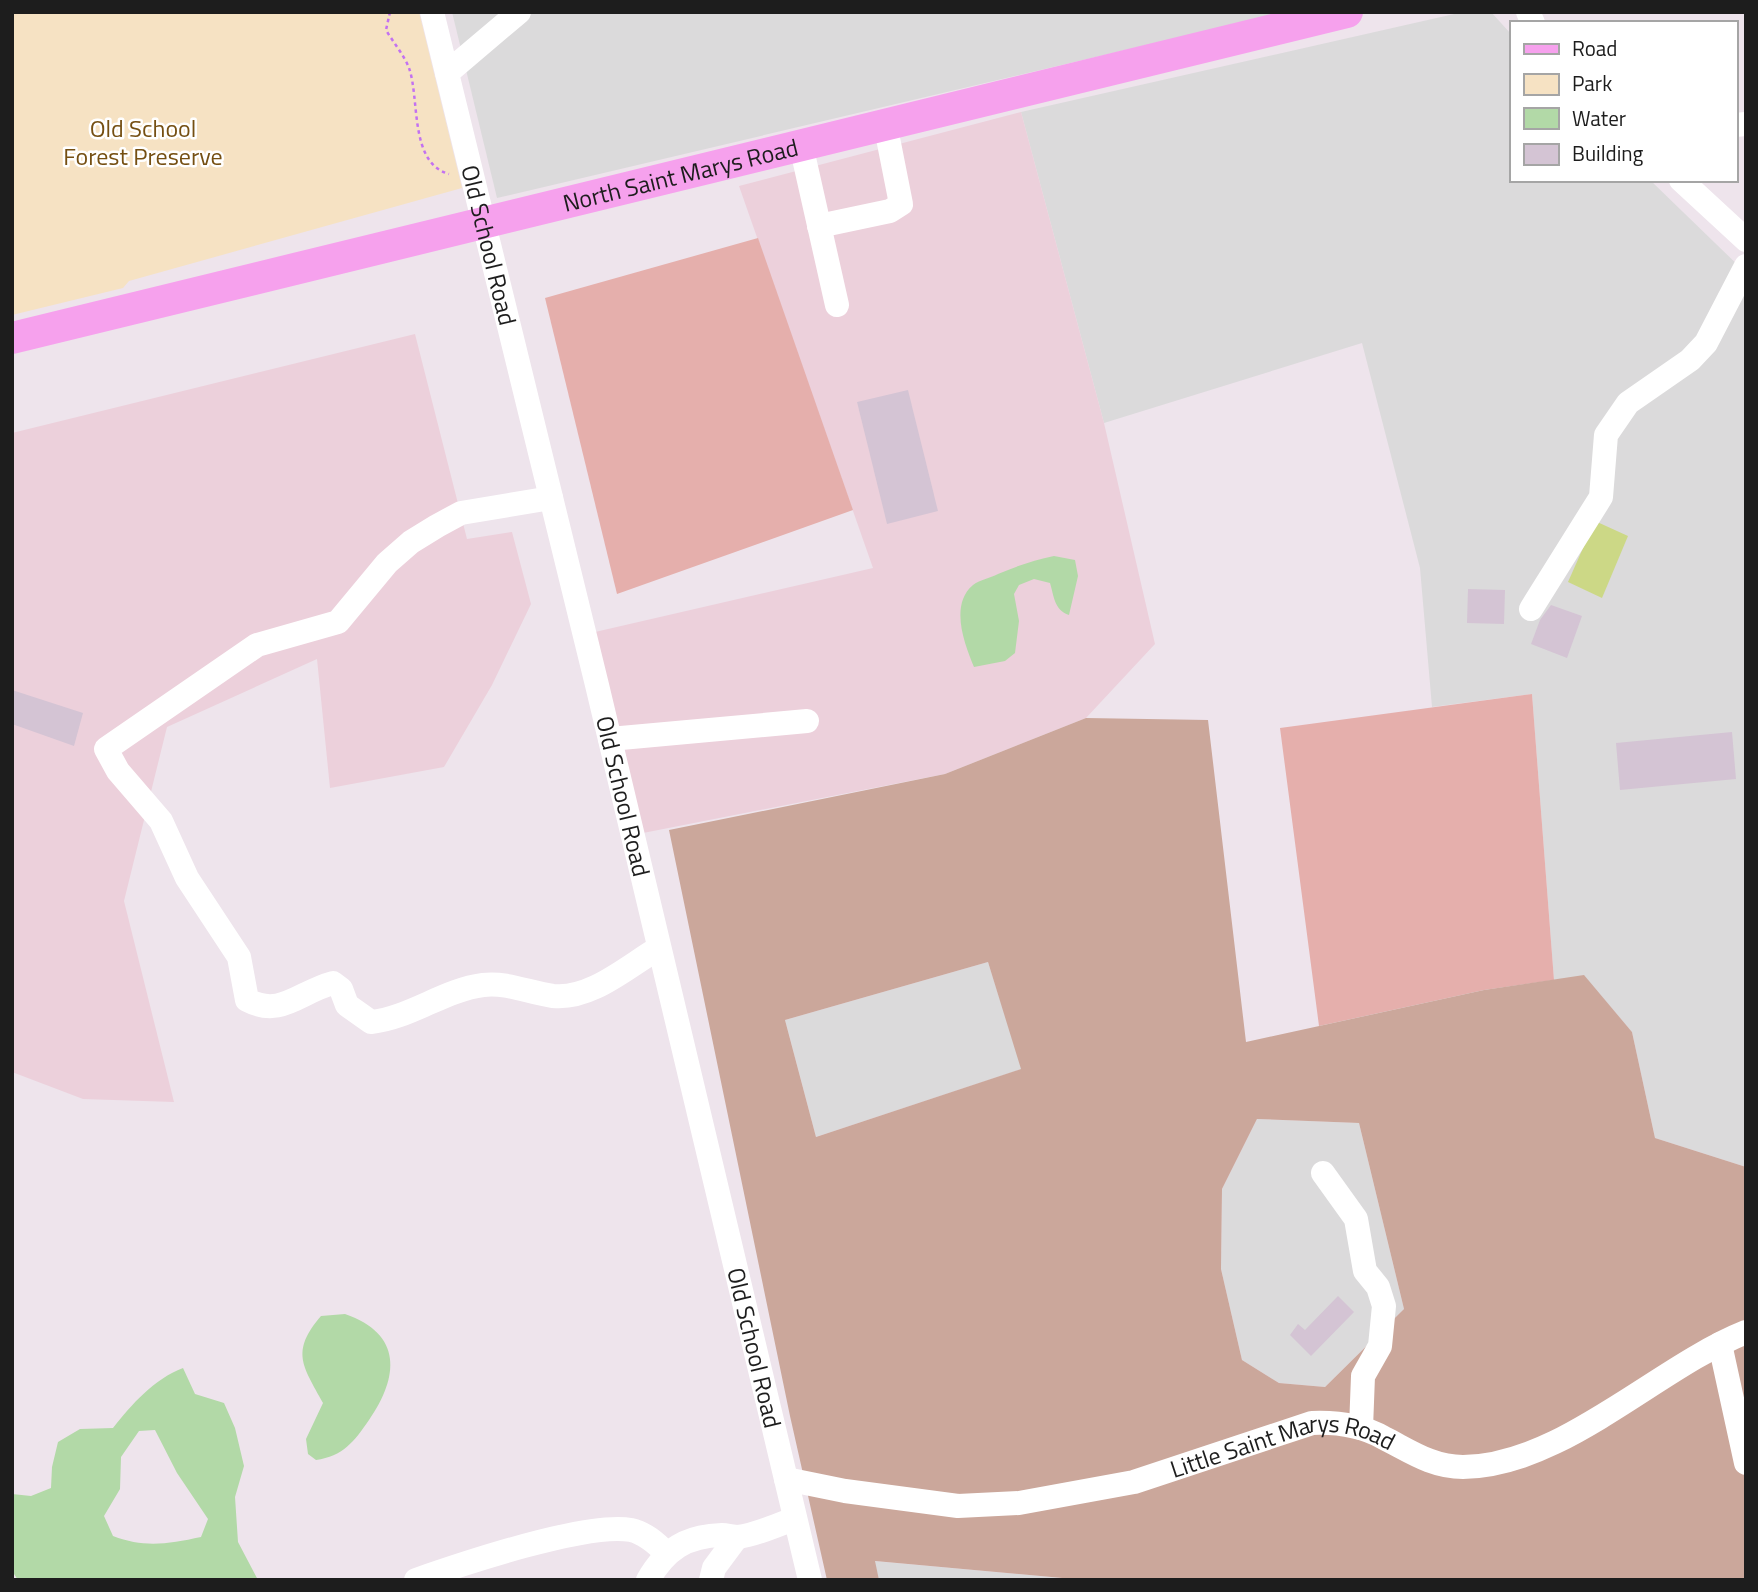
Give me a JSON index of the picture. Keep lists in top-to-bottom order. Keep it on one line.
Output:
{"streets":{"main road":["North Saint Marys Road"],"street":["Old School Road","Little Saint Marys Road"]},"crossings":[["North Saint Marys Road","Old School Road"],["Old School Road","Little Saint Marys Road"]],"parks":["Old School Forest Preserve"],"legend":["Road","Park","Water","Building"]}
